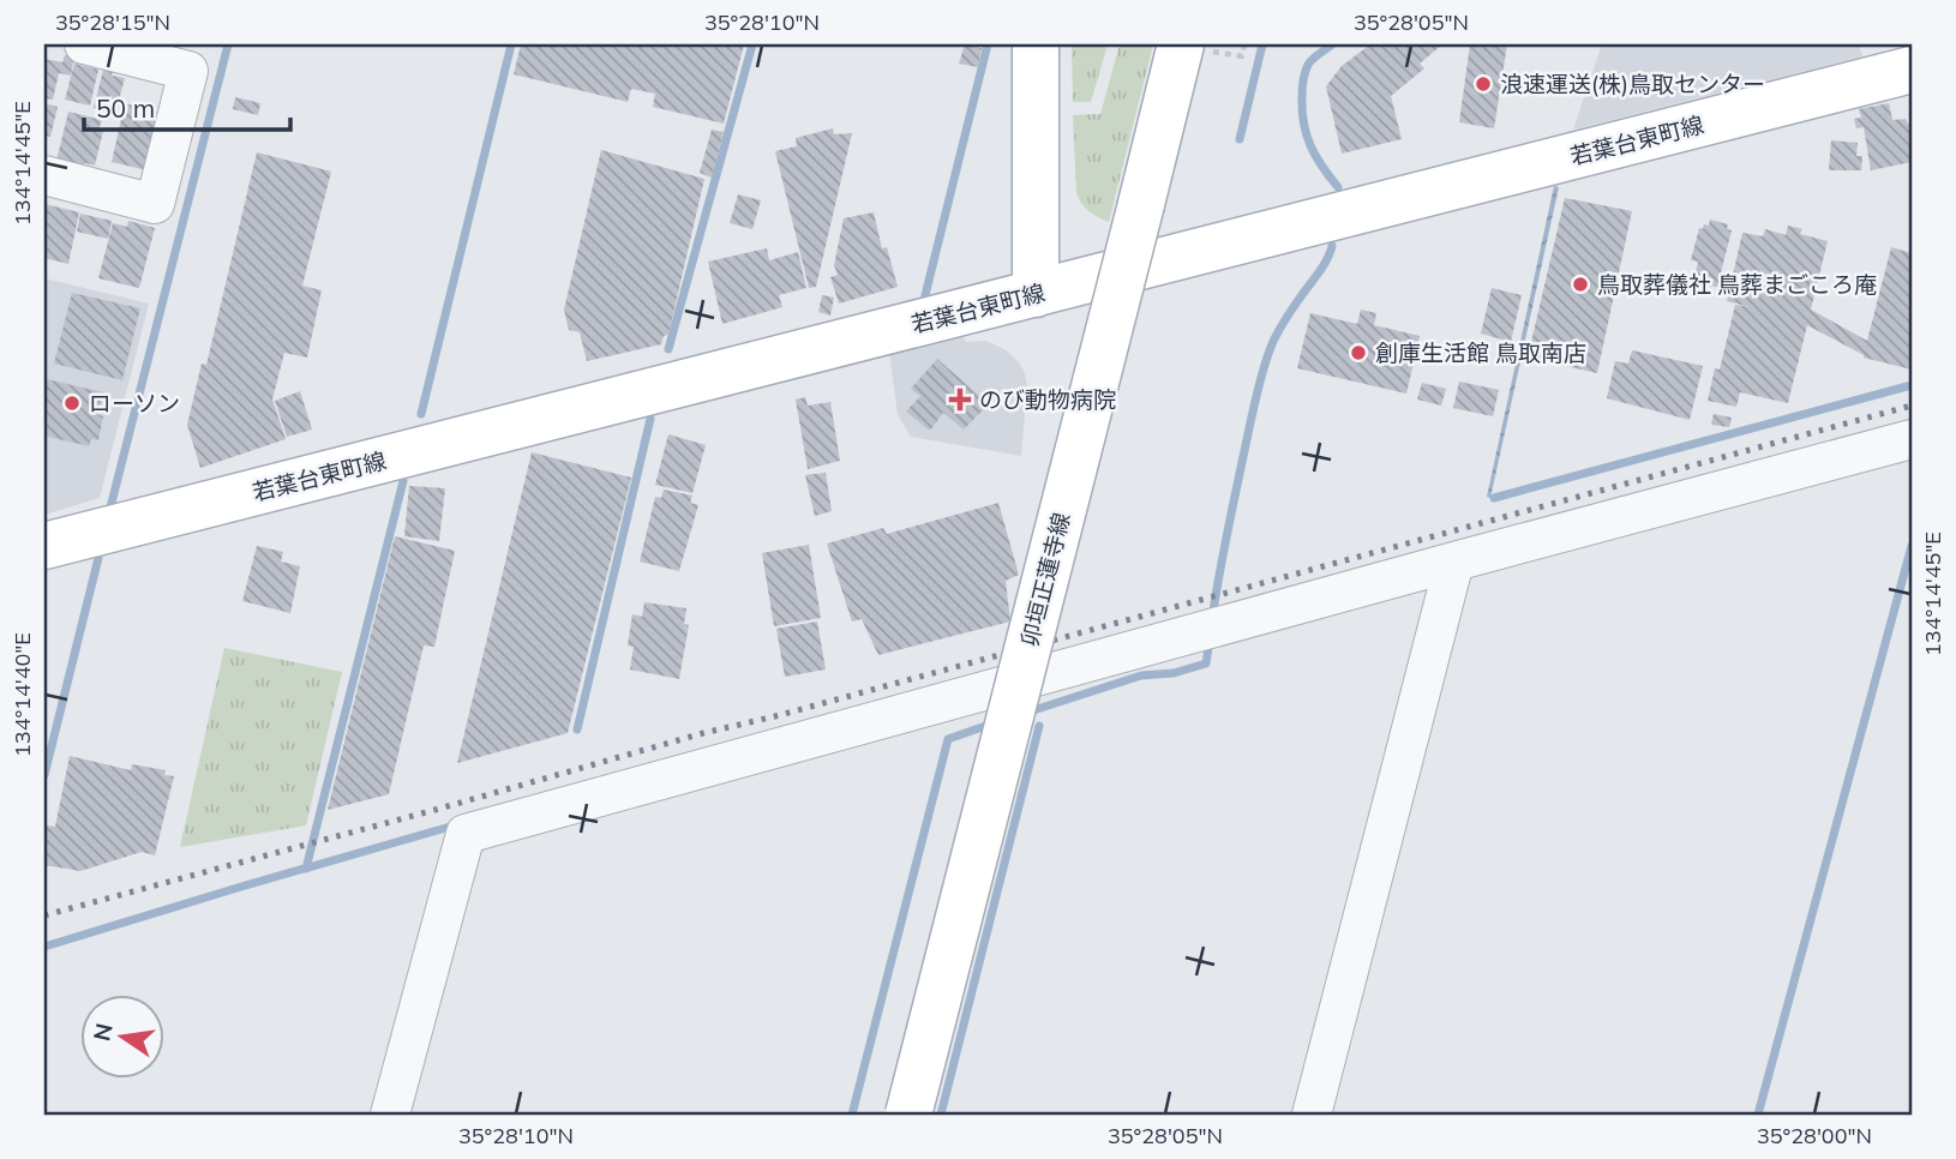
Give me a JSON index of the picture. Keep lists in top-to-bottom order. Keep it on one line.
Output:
{"streets":{"main road":["若葉台東町線","卯垣正蓮寺線"]},"places":{"other":["浪速運送(株)鳥取センター","鳥取葬儀社 鳥葬まごころ庵","創庫生活館 鳥取南店","ローソン"],"health":["のび動物病院"]},"scale_bar":"50 m","north":"left","coordinates":["35°28'15\"N","35°28'10\"N","35°28'05\"N","134°14'45\"E","134°14'40\"E","35°28'00\"N"]}
